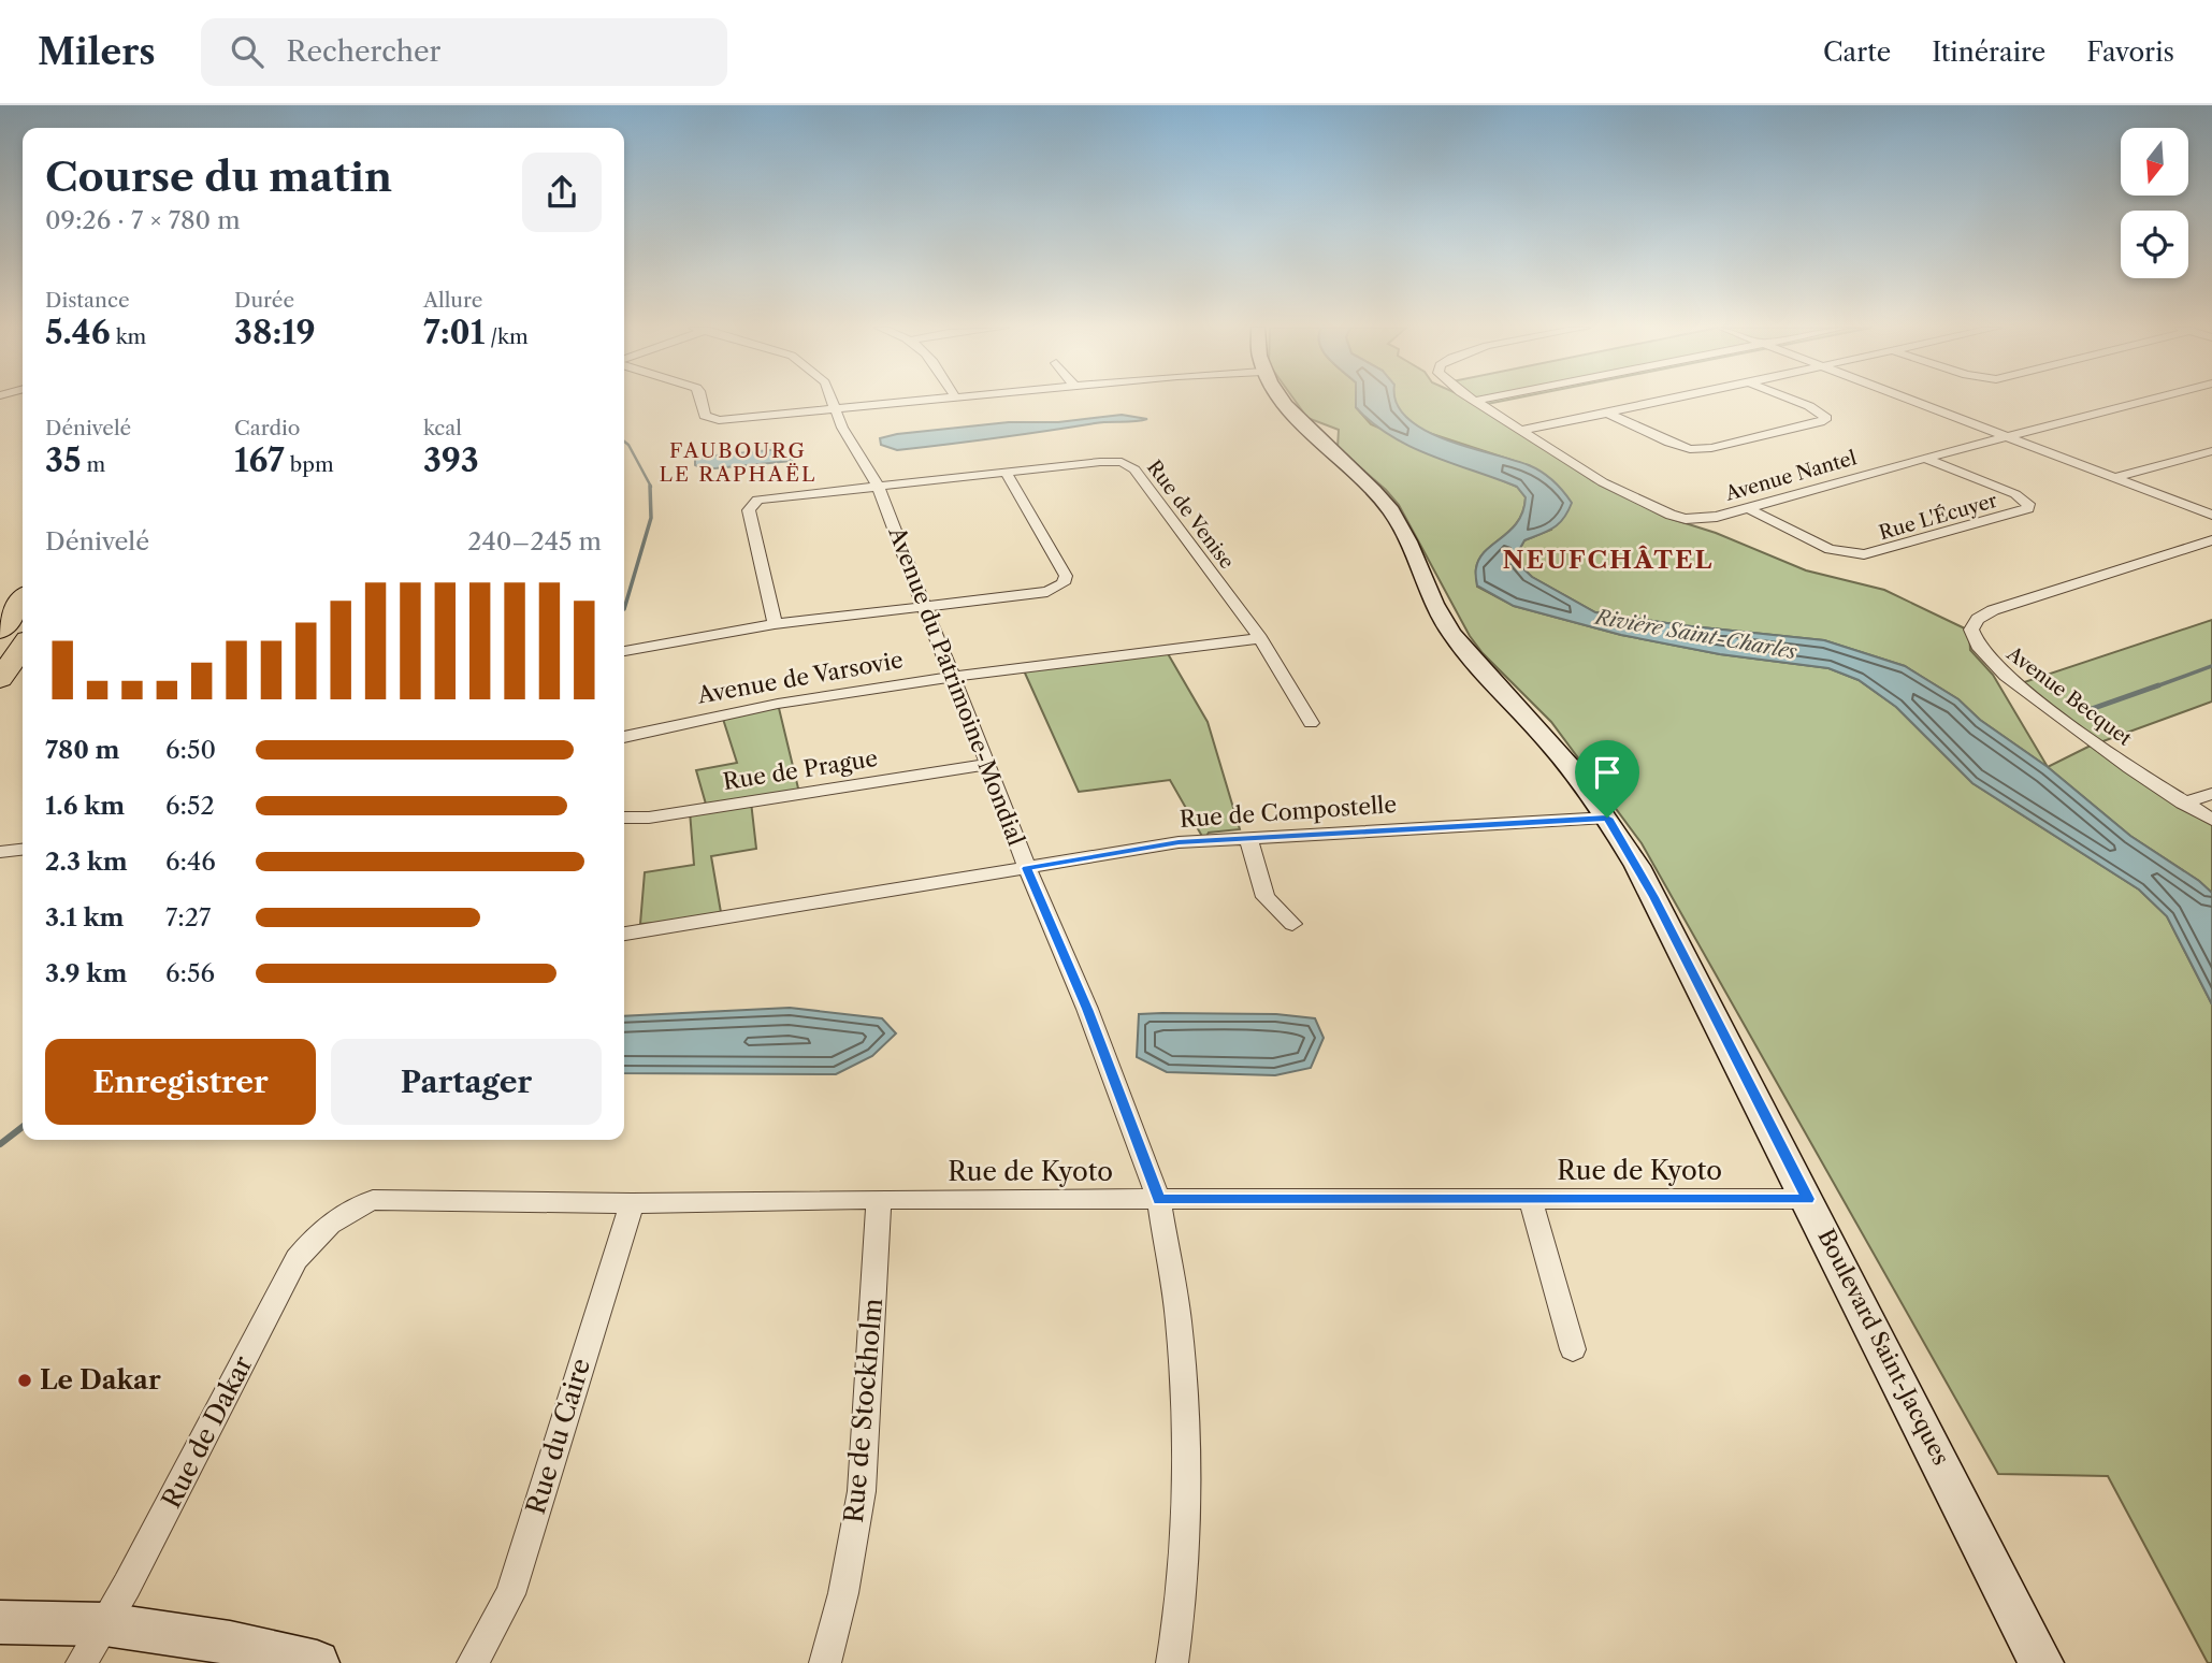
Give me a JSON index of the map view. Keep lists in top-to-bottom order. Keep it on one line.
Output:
{"streets":{"street":["Avenue Nantel","Rue de Venise","Rue L'Écuyer","Avenue de Varsovie","Avenue du Patrimoine-Mondial","Avenue Becquet","Rue de Prague","Rue de Compostelle","Rue de Kyoto","Boulevard Saint-Jacques","Rue de Stockholm","Rue de Dakar","Rue du Caire"]},"crossings":[["Avenue Nantel","Rue L'Écuyer"],["Rue de Venise","Avenue de Varsovie"],["Rue de Venise","Avenue du Patrimoine-Mondial"],["Avenue de Varsovie","Avenue du Patrimoine-Mondial"],["Avenue du Patrimoine-Mondial","Rue de Prague"],["Avenue du Patrimoine-Mondial","Rue de Compostelle"],["Avenue du Patrimoine-Mondial","Rue de Kyoto"],["Rue de Compostelle","Boulevard Saint-Jacques"],["Rue de Kyoto","Boulevard Saint-Jacques"],["Rue de Kyoto","Rue de Stockholm"],["Rue de Kyoto","Rue de Dakar"],["Rue de Kyoto","Rue du Caire"]],"districts":["FAUBOURG LE RAPHAËL","NEUFCHÂTEL"],"water":["Rivière Saint-Charles"],"places":["Le Dakar"],"north":"bottom","page":{"header":"Milers","search":"Rechercher","nav":["Carte","Itinéraire","Favoris"],"heading":["Course du matin","09:26 · 7 × 780 m"],"stats":[["Distance","5.46 km"],["Durée","38:19"],["Allure","7:01 /km"],["Dénivelé","35 m"],["Cardio","167 bpm"],["kcal","393"]],"chart":["Dénivelé","240–245 m"],"list":[{"name":"780 m","note":"6:50"},{"name":"1.6 km","note":"6:52"},{"name":"2.3 km","note":"6:46"},{"name":"3.1 km","note":"7:27"},{"name":"3.9 km","note":"6:56"}],"buttons":["Enregistrer","Partager"]}}
